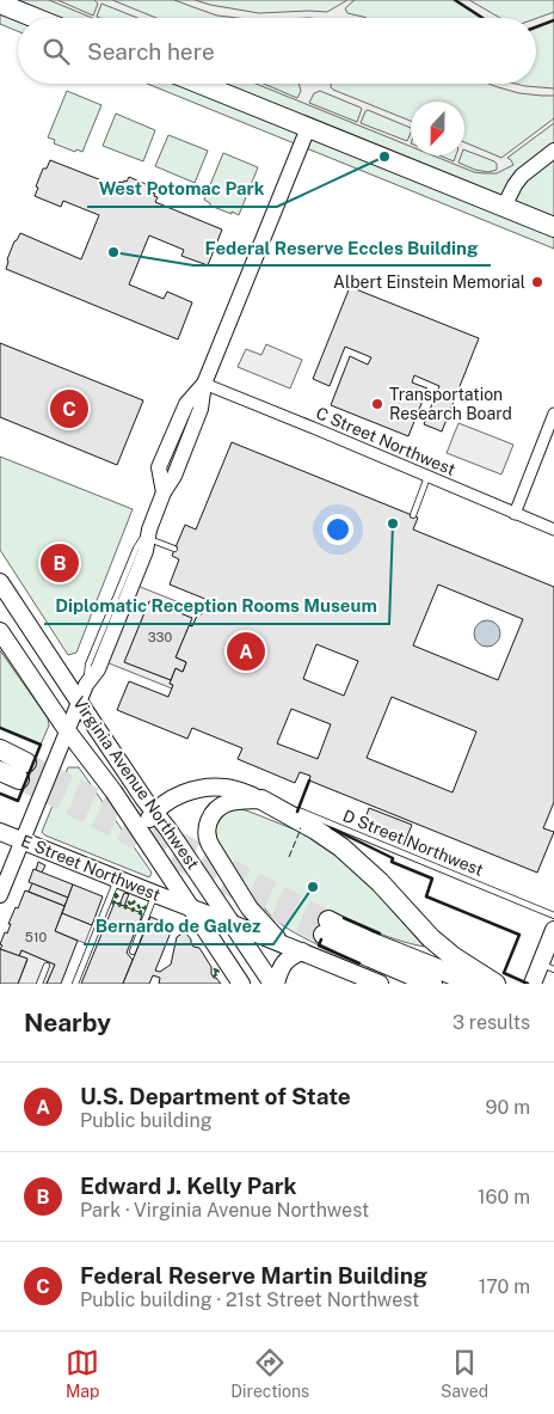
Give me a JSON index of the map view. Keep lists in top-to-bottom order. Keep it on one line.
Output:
{"streets":{"main road":["Virginia Avenue Northwest","E Street Northwest"],"street":["C Street Northwest"],"lane":["D Street Northwest"]},"crossings":[["Virginia Avenue Northwest","E Street Northwest"]],"places":["West Potomac Park","Federal Reserve Eccles Building","Albert Einstein Memorial","Transportation Research Board","Diplomatic Reception Rooms Museum","Bernardo de Galvez"],"house_numbers":["330","510"],"north":"bottom","page":{"search":"Search here","pins":["C","B","A"],"heading":["Nearby","3 results"],"list":[{"mark":"A","name":"U.S. Department of State","note":"Public building","value":"90 m"},{"mark":"B","name":"Edward J. Kelly Park","note":"Park · Virginia Avenue Northwest","value":"160 m"},{"mark":"C","name":"Federal Reserve Martin Building","note":"Public building · 21st Street Northwest","value":"170 m"}],"nav":["Map","Directions","Saved"]}}
